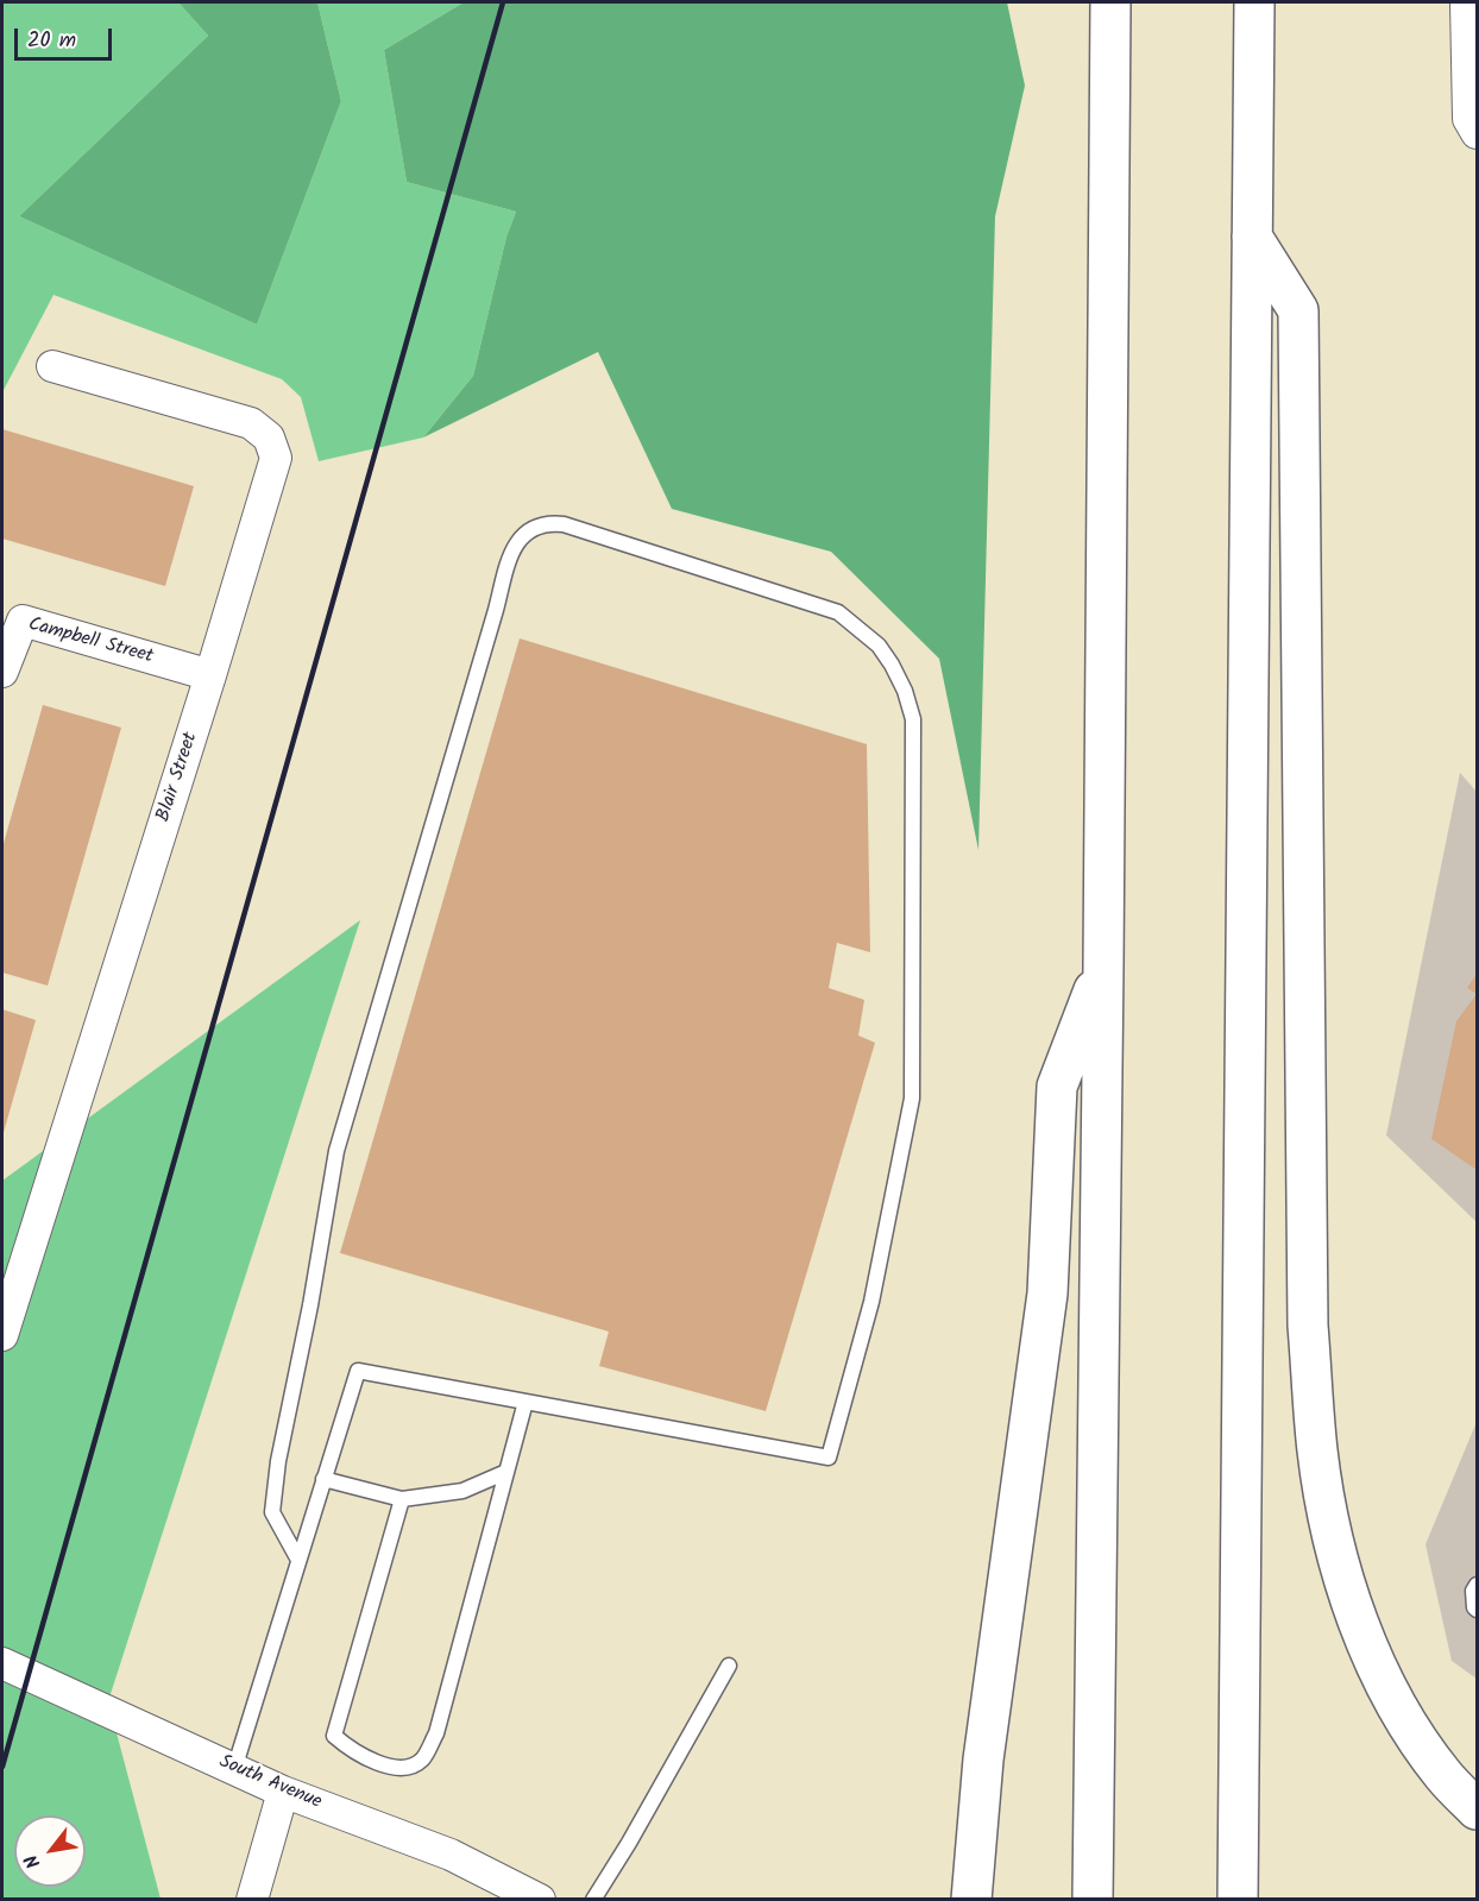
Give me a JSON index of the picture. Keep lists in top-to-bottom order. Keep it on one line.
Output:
{"streets":{"street":["Campbell Street","Blair Street","South Avenue"]},"crossings":[["Campbell Street","Blair Street"]],"scale_bar":"20 m","north":"bottom left"}
